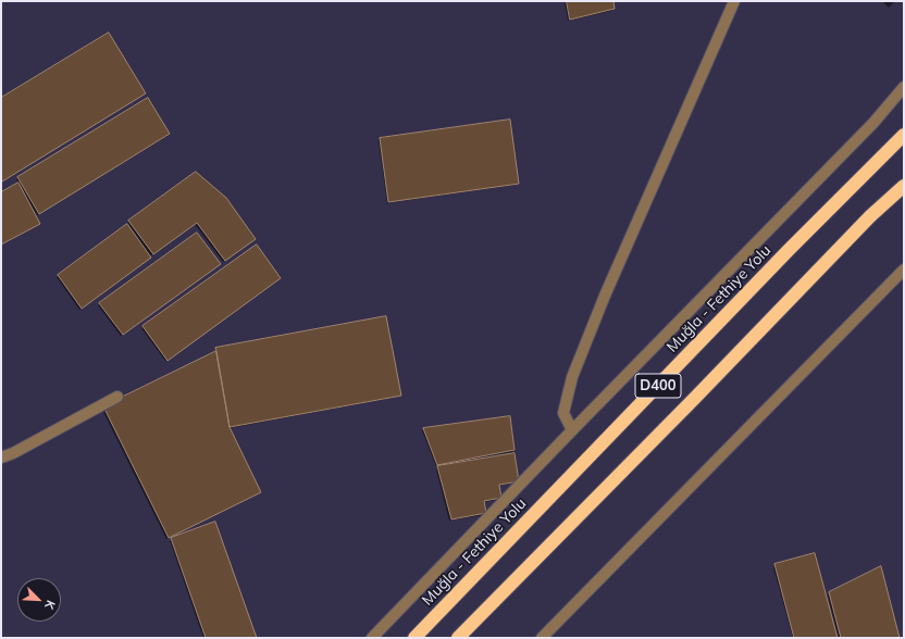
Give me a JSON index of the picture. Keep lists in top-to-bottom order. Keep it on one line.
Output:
{"streets":{"highway":["Muğla - Fethiye Yolu","D400"]},"north":"bottom right"}
